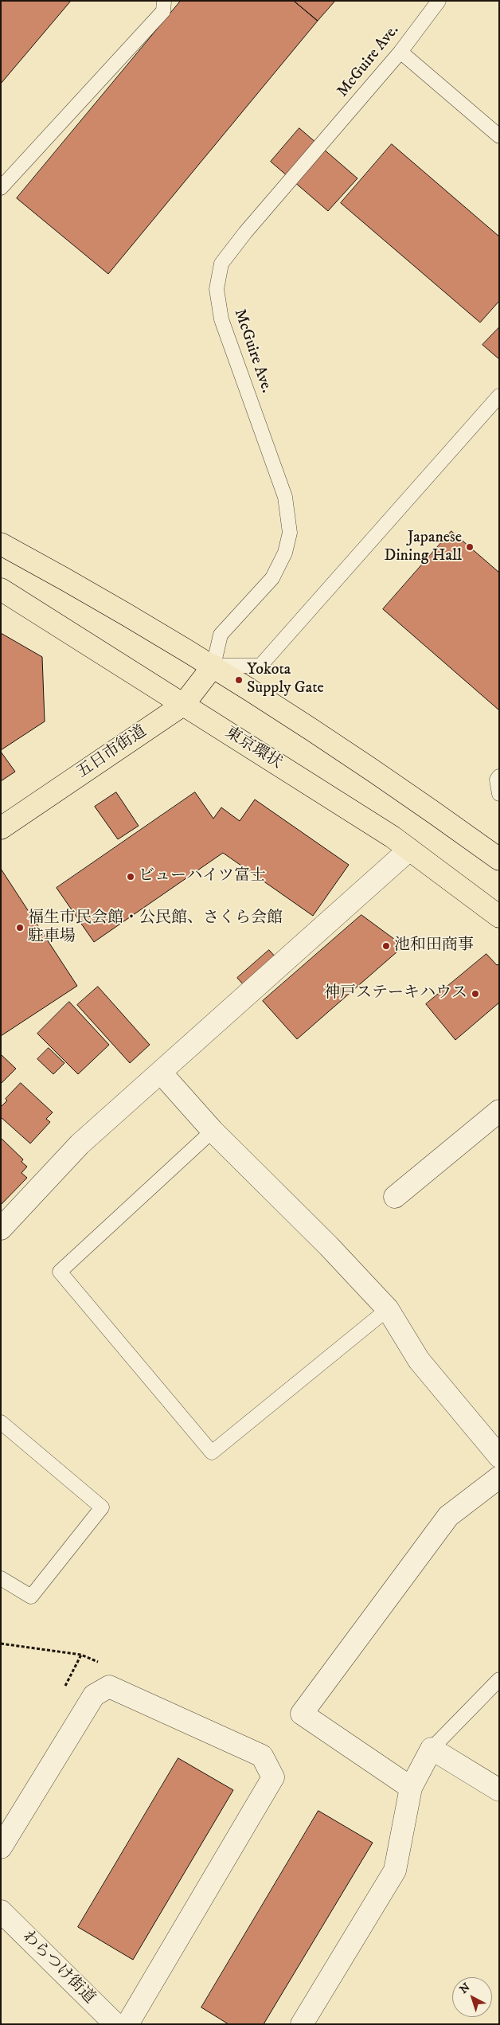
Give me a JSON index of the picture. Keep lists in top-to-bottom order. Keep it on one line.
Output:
{"streets":{"main road":["東京環状","五日市街道"],"street":["わらつけ街道"],"lane":["McGuire Ave."]},"crossings":[["McGuire Ave.","五日市街道"],["東京環状","五日市街道"]],"places":["Japanese Dining Hall","Yokota Supply Gate","ビューハイツ富士","福生市民会館・公民館、さくら会館 駐車場","池和田商事","神戸ステーキハウス"],"north":"top left"}
